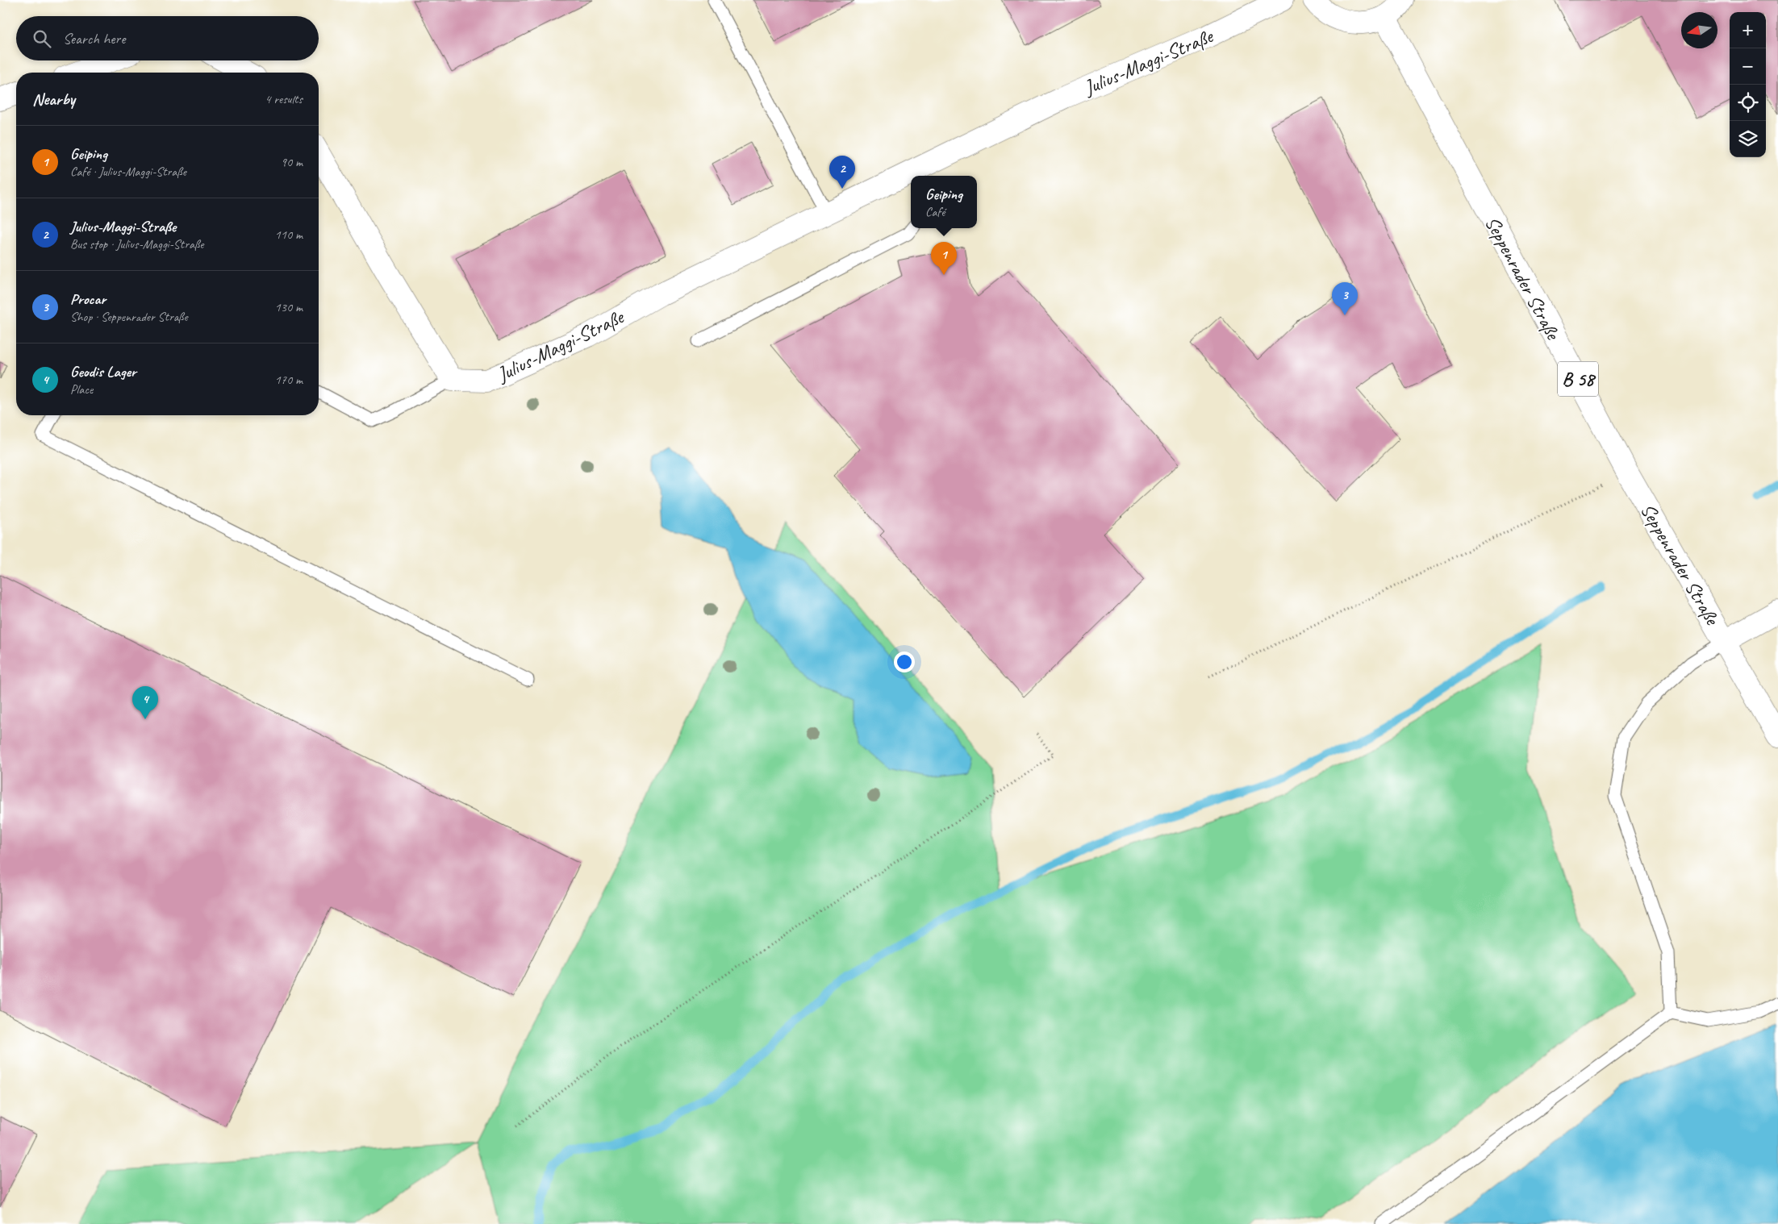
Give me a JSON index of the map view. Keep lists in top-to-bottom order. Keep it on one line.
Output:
{"streets":{"street":["Julius-Maggi-Straße","Seppenrader Straße","B 58"]},"north":"left","page":{"map_buttons":["+","−"],"search":"Search here","heading":["Nearby","4 results"],"list":[{"mark":"1","name":"Geiping","note":"Café · Julius-Maggi-Straße","value":"90 m"},{"mark":"2","name":"Julius-Maggi-Straße","note":"Bus stop · Julius-Maggi-Straße","value":"110 m"},{"mark":"3","name":"Procar","note":"Shop · Seppenrader Straße","value":"130 m"},{"mark":"4","name":"Geodis Lager","note":"Place","value":"170 m"}],"pins":["2","1","3","4"],"popup":["Geiping","Café"]}}
